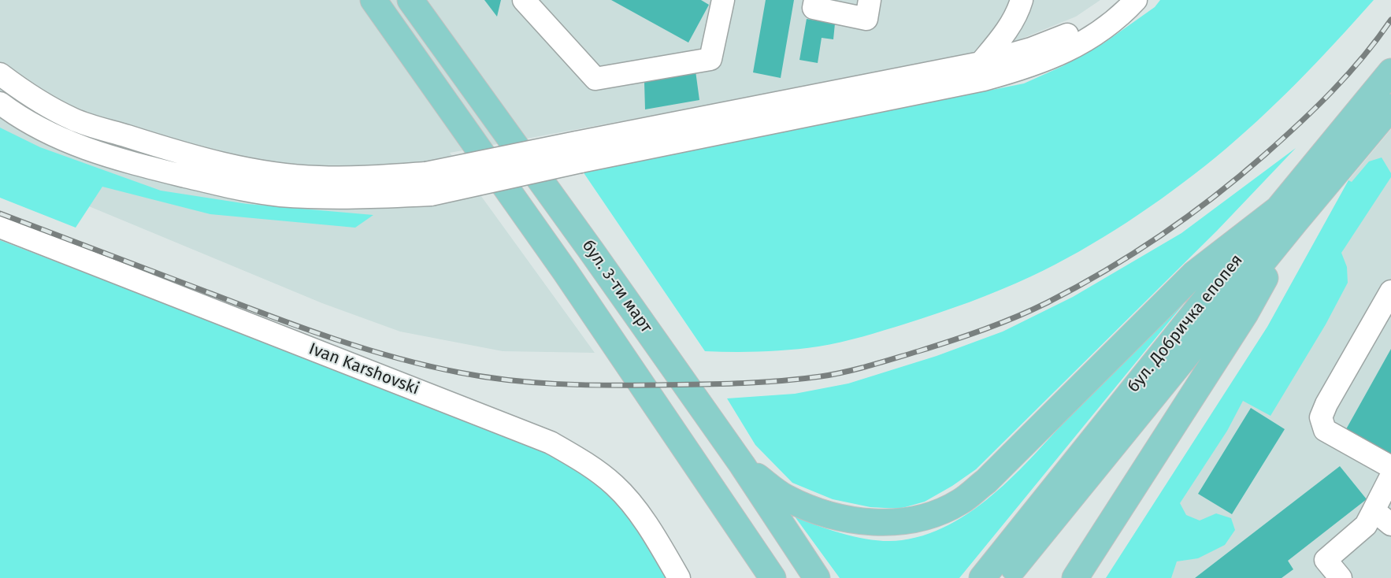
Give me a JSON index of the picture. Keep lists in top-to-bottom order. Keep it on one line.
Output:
{"streets":{"main road":["бул. 3-ти март","бул. Добричка епопея"],"street":["Ivan Karshovski"]}}
